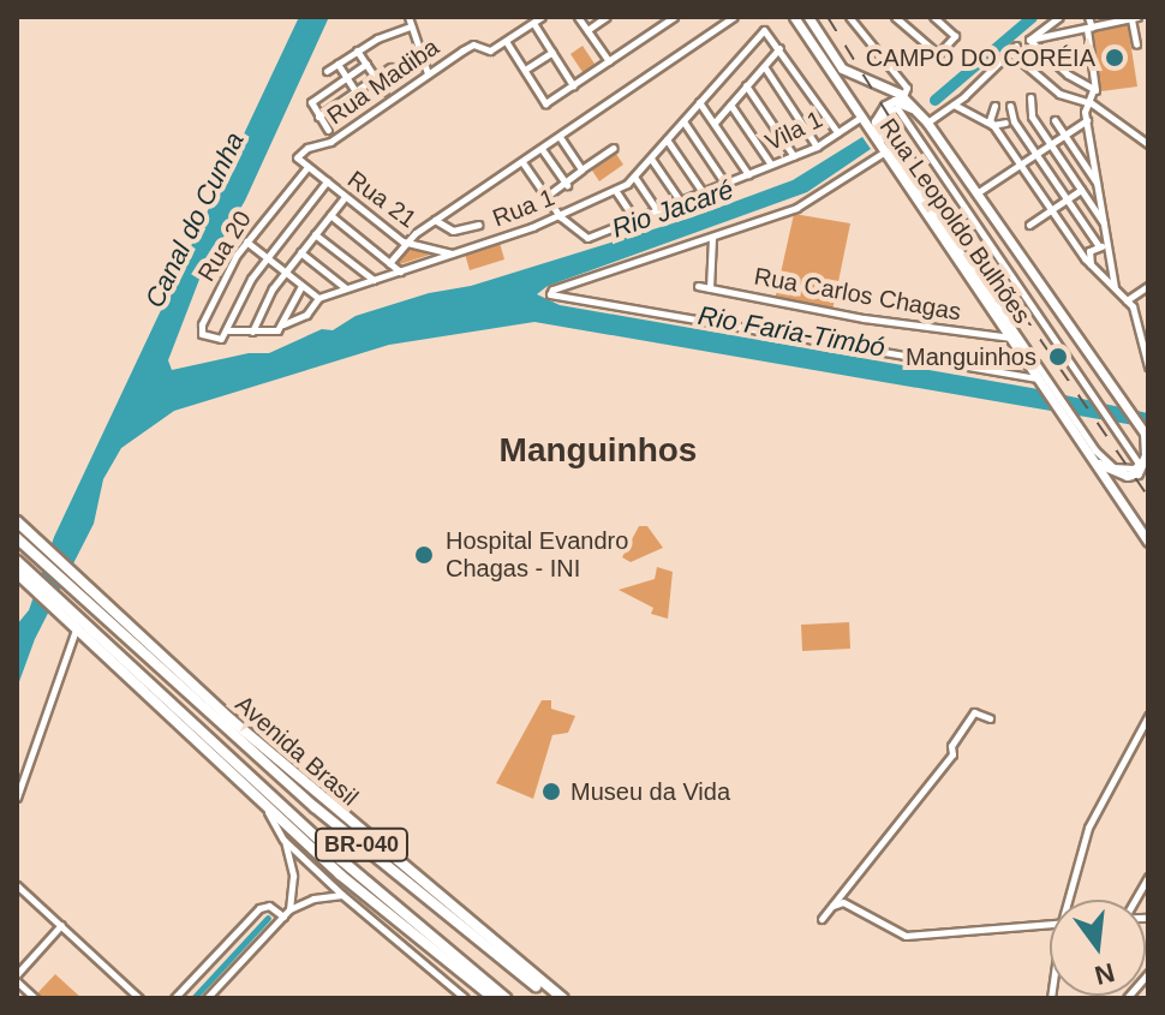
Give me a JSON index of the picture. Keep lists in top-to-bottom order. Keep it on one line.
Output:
{"streets":{"highway":["Avenida Brasil","BR-040"],"main road":["Rua Leopoldo Bulhões"],"street":["Rua Madiba","Vila 1","Rua 21","Rua 1","Rua 20","Rua Carlos Chagas"]},"crossings":[["Rua Madiba","Rua 21"],["Vila 1","Rua 1"],["Vila 1","Rua Leopoldo Bulhões"],["Rua 21","Rua 1"],["Rua 21","Rua 20"],["Rua Leopoldo Bulhões","Rua Carlos Chagas"]],"districts":["Manguinhos"],"water":["Rio Jacaré","Canal do Cunha","Rio Faria-Timbó"],"places":["CAMPO DO CORÉIA","Manguinhos","Hospital Evandro Chagas - INI","Museu da Vida"],"north":"bottom"}
